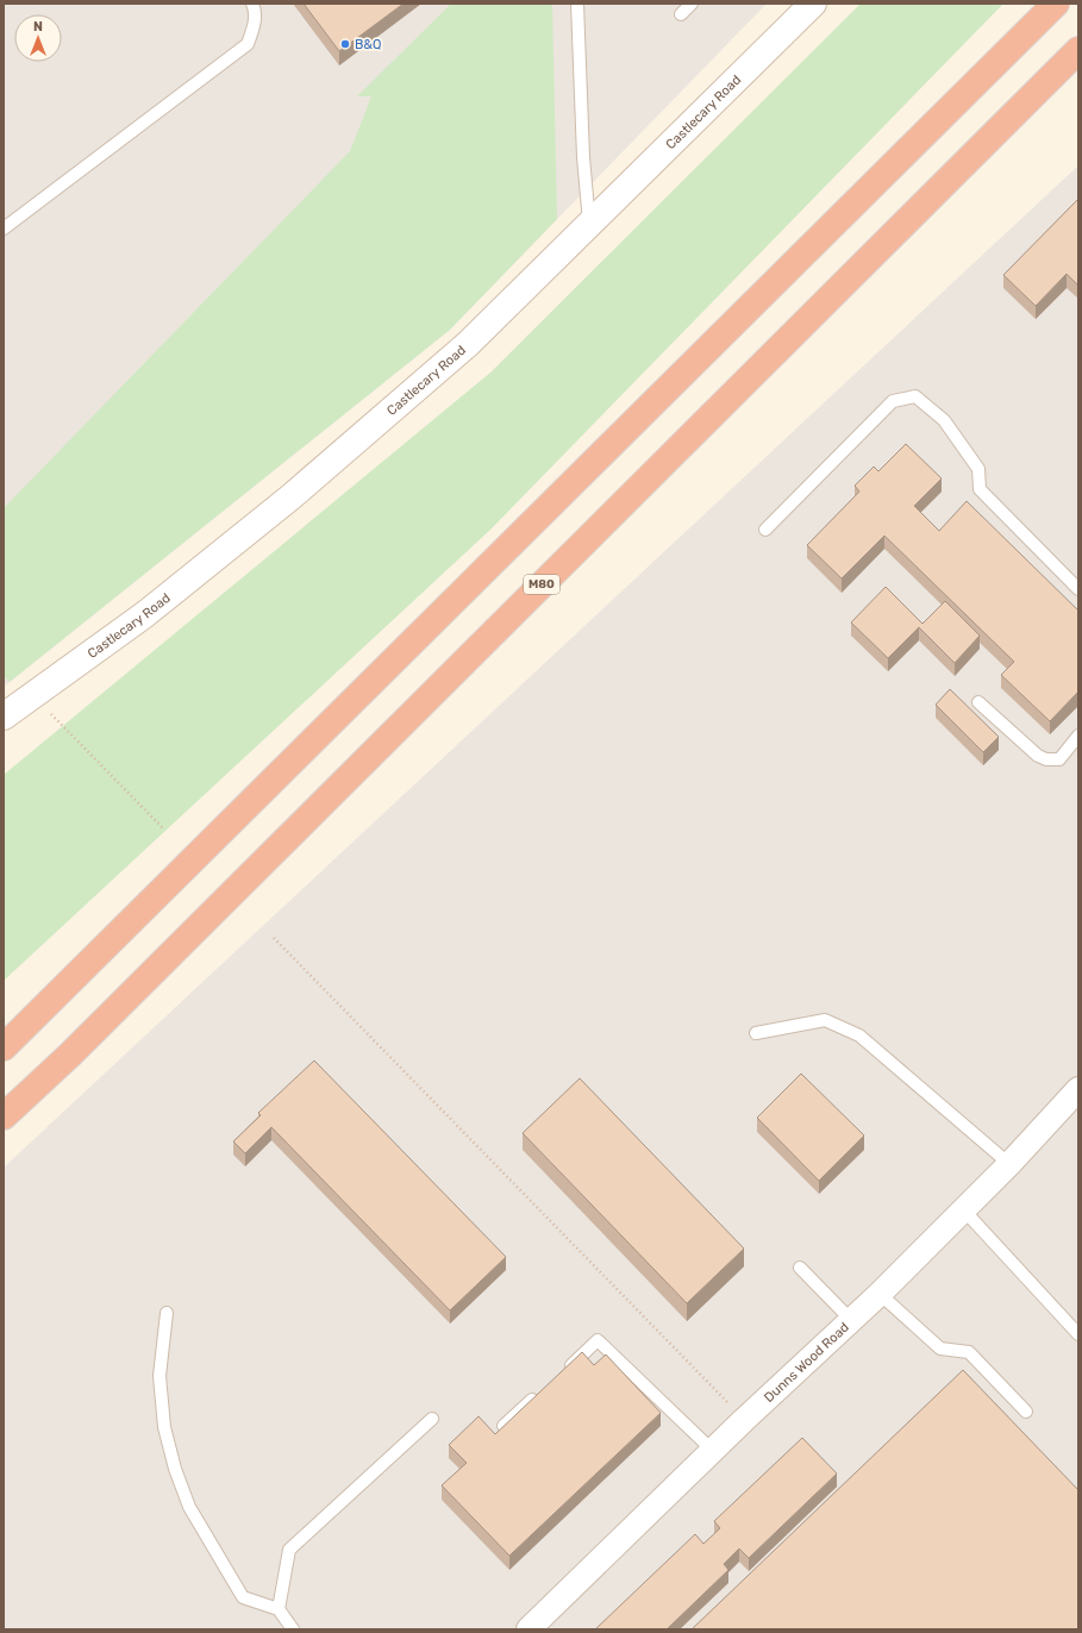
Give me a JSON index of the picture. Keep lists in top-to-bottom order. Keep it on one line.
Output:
{"streets":{"highway":["M80"],"main road":["Castlecary Road"],"street":["Dunns Wood Road"]},"places":["B&Q"],"north":"top"}
